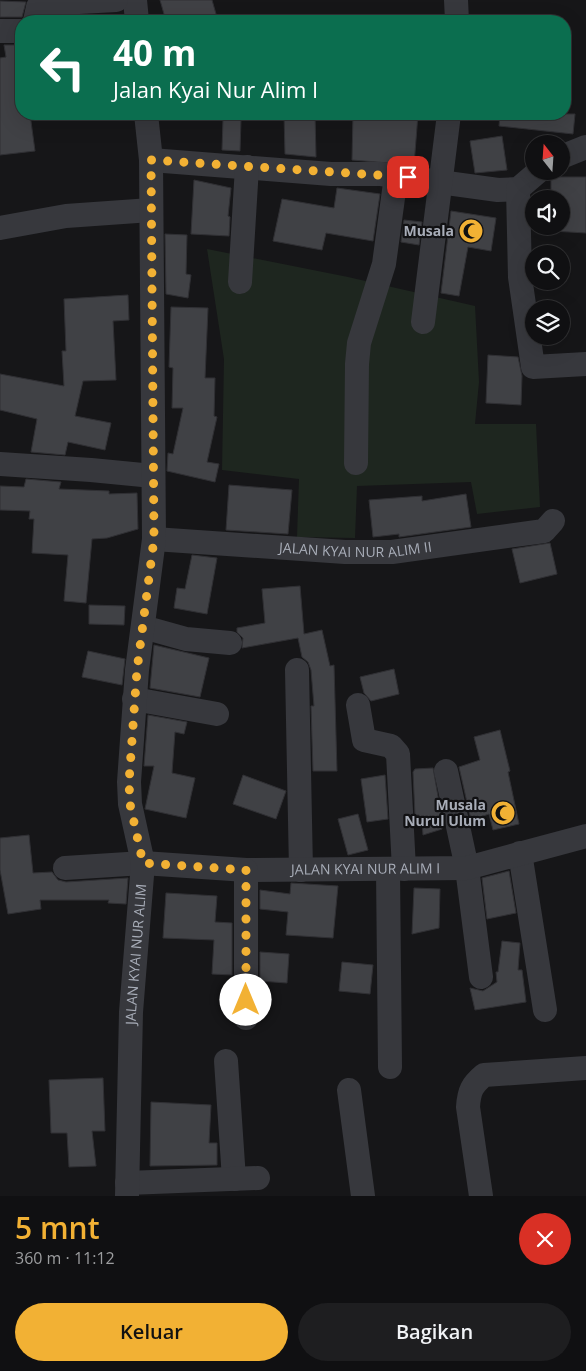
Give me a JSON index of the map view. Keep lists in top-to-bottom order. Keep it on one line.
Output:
{"streets":{"street":["JALAN KYAI NUR ALIM II","JALAN KYAI NUR ALIM I","JALAN KYAI NUR ALIM"]},"crossings":[["JALAN KYAI NUR ALIM II","JALAN KYAI NUR ALIM"],["JALAN KYAI NUR ALIM I","JALAN KYAI NUR ALIM"]],"places":{"mosque":["Musala","Musala Nurul Ulum"]},"north":"top","page":{"turn":["40 m","Jalan Kyai Nur Alim I"],"heading":["5 mnt","360 m · 11:12"],"buttons":["Keluar","Bagikan"]}}
